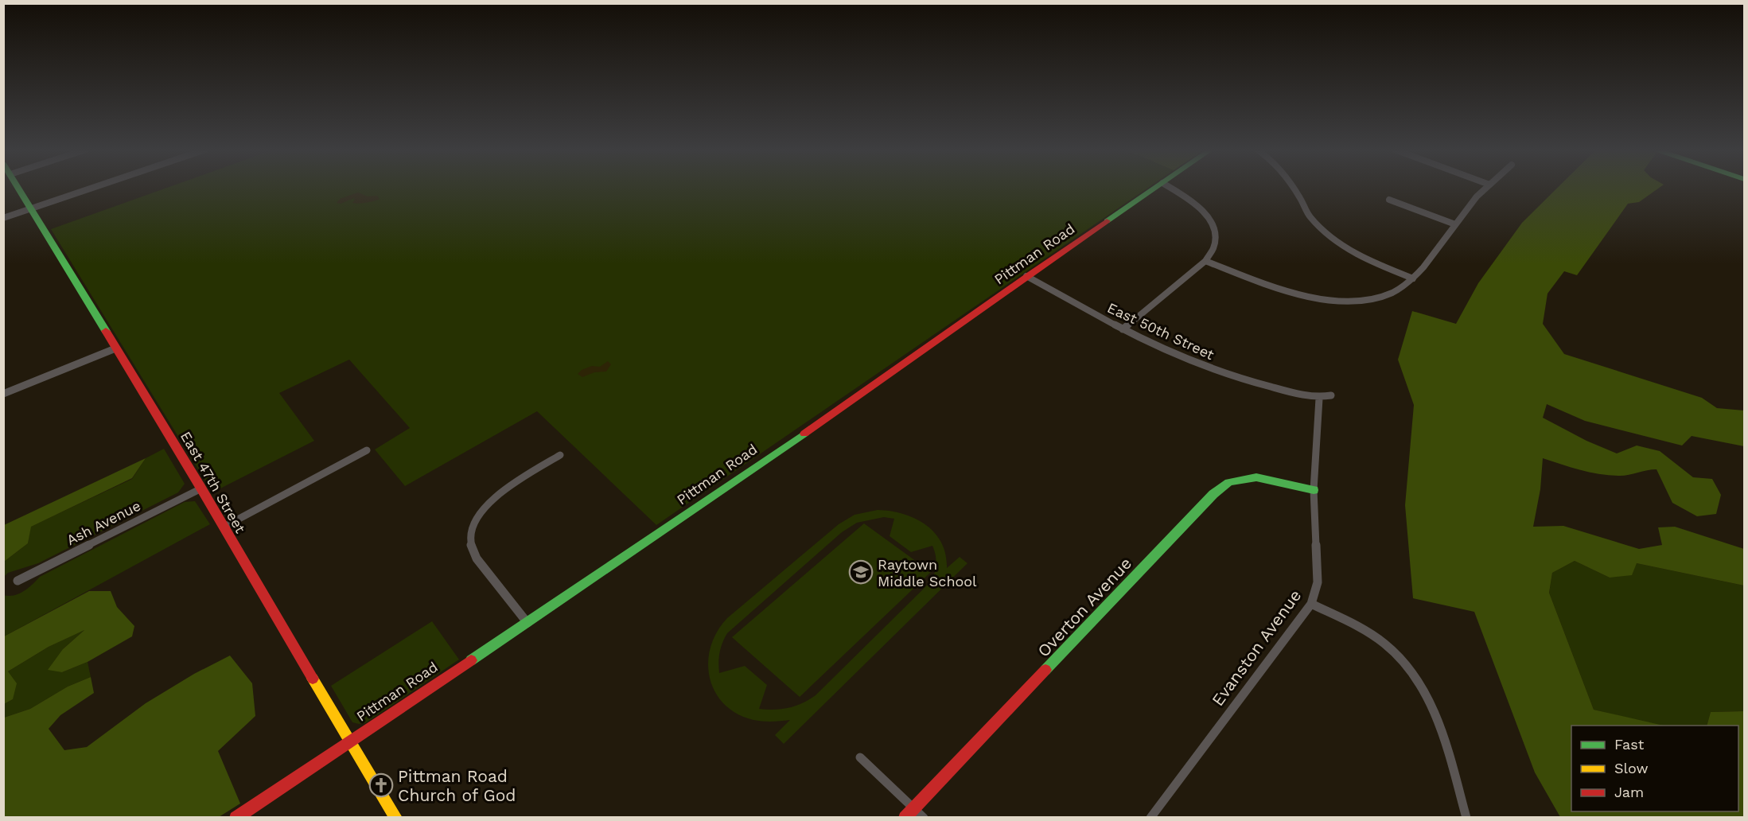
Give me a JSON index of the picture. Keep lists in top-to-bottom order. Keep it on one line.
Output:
{"streets":{"street":["Pittman Road","East 50th Street","East 47th Street","Ash Avenue","Overton Avenue","Evanston Avenue"]},"crossings":[["Pittman Road","East 50th Street"],["Pittman Road","East 47th Street"],["East 50th Street","Evanston Avenue"],["East 47th Street","Ash Avenue"],["Overton Avenue","Evanston Avenue"]],"places":{"school or university":["Raytown Middle School"],"church":["Pittman Road Church of God"]},"legend":["Fast","Slow","Jam"]}
